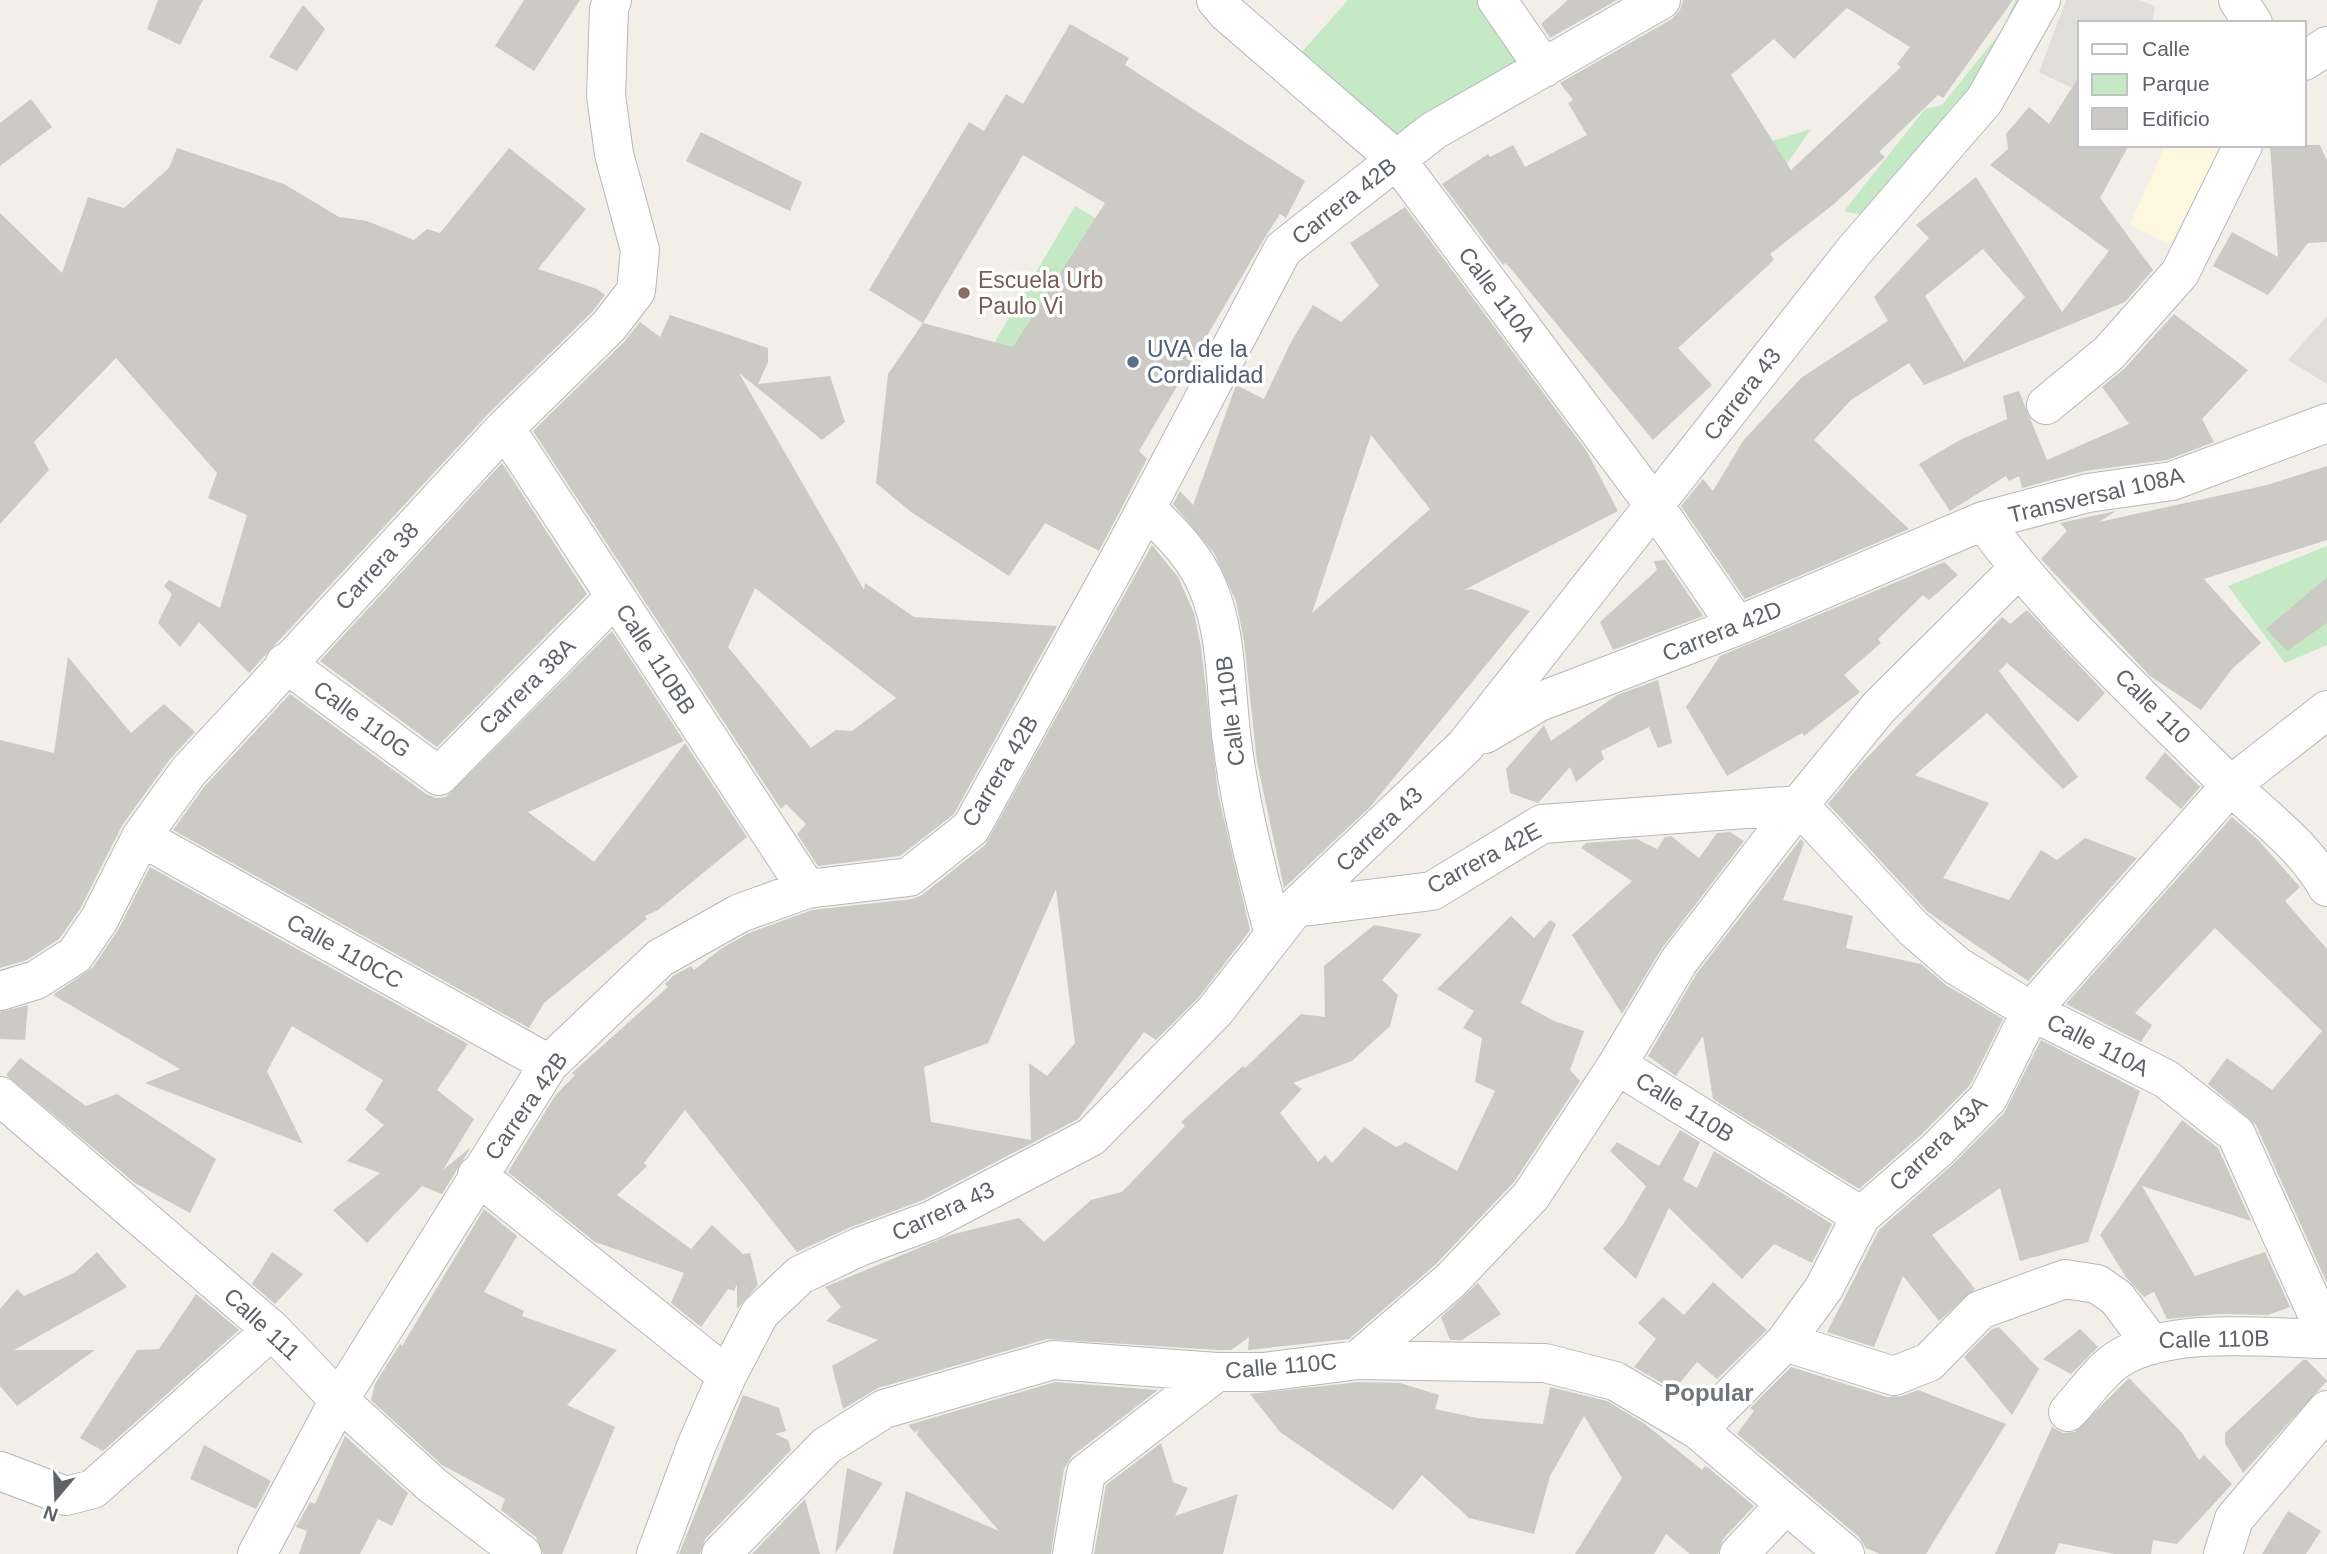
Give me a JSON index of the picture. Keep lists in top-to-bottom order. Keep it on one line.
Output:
{"streets":{"street":["Carrera 42B","Calle 110A","Carrera 43","Transversal 108A","Carrera 38","Carrera 42D","Calle 110BB","Carrera 38A","Calle 110","Calle 110B","Calle 110G","Carrera 42E","Calle 110CC","Carrera 43A","Calle 111","Calle 110C"]},"crossings":[["Carrera 42B","Calle 110A"],["Carrera 42B","Calle 110BB"],["Carrera 42B","Calle 110B"],["Carrera 42B","Calle 110CC"],["Carrera 42B","Calle 111"],["Calle 110A","Carrera 43"],["Calle 110A","Carrera 42D"],["Calle 110A","Calle 110B"],["Calle 110A","Carrera 42E"],["Calle 110A","Carrera 43A"],["Carrera 43","Carrera 42D"],["Carrera 43","Calle 110B"],["Carrera 43","Carrera 42E"],["Transversal 108A","Carrera 42D"],["Transversal 108A","Calle 110"],["Carrera 38","Calle 110BB"],["Carrera 38","Calle 110G"],["Carrera 38","Calle 110CC"],["Carrera 42D","Calle 110"],["Calle 110BB","Carrera 38A"],["Carrera 38A","Calle 110G"],["Calle 110","Carrera 43A"],["Calle 110B","Carrera 42E"],["Calle 110B","Carrera 43A"],["Carrera 43A","Calle 110C"]],"districts":["Popular"],"places":["Escuela Urb Paulo Vi","UVA de la Cordialidad"],"legend":["Calle","Parque","Edificio"],"north":"bottom"}
